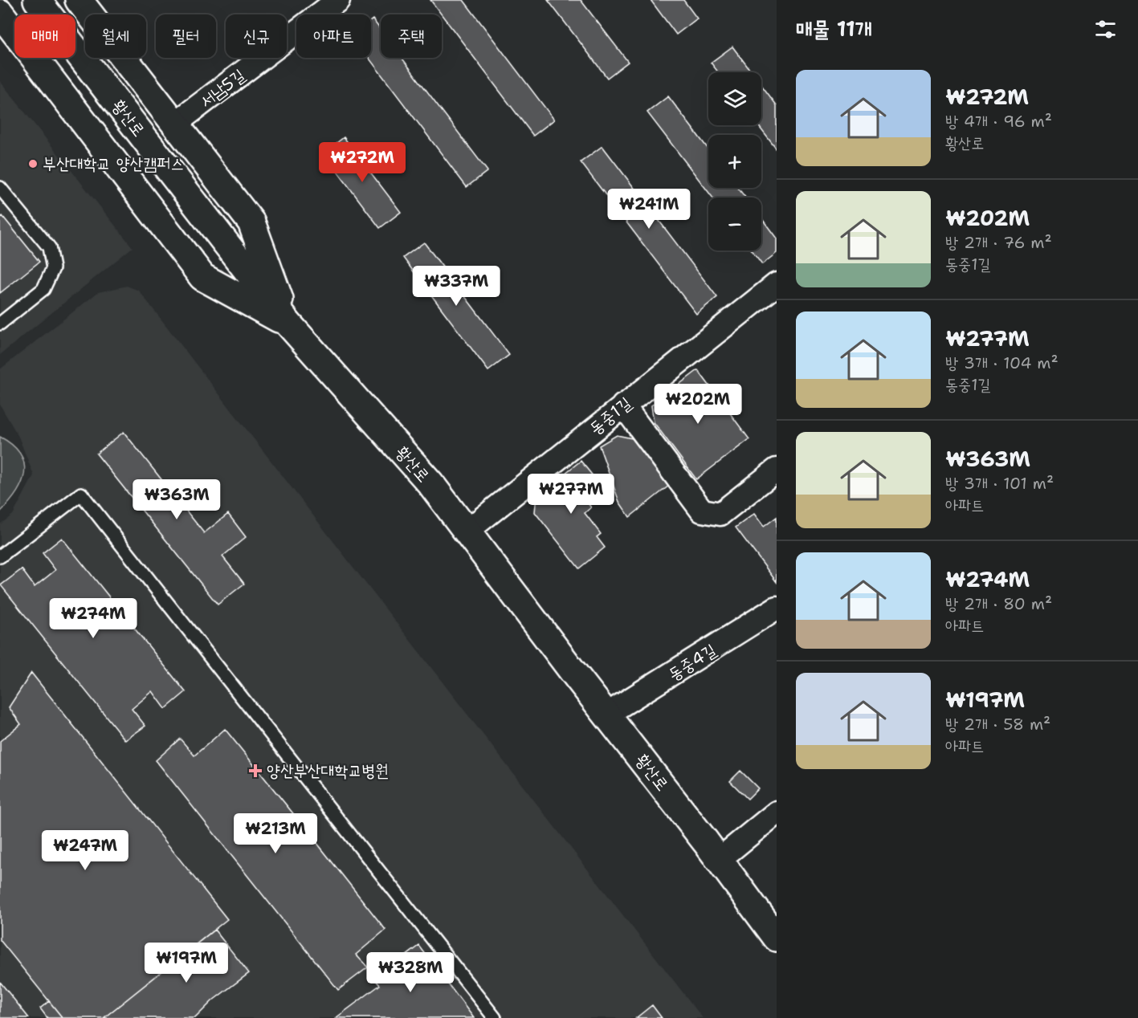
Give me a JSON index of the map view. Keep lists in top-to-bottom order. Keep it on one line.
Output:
{"streets":{"main road":["황산로"],"street":["서남5길","동중1길","동중4길"]},"crossings":[["황산로","동중1길"],["황산로","동중4길"]],"places":{"other":["부산대학교 양산캠퍼스"],"health":["양산부산대학교병원"]},"page":{"heading":"매물 11개","chip":["매매","월세","필터","신규","아파트","주택"],"list":[{"name":"₩272M","note":"방 4개 · 96 m² · 황산로"},{"name":"₩202M","note":"방 2개 · 76 m² · 동중1길"},{"name":"₩277M","note":"방 3개 · 104 m² · 동중1길"},{"name":"₩363M","note":"방 3개 · 101 m² · 아파트"},{"name":"₩274M","note":"방 2개 · 80 m² · 아파트"},{"name":"₩197M","note":"방 2개 · 58 m² · 아파트"}],"map_buttons":["+","−"],"price":["₩272M","₩241M","₩337M","₩202M","₩277M","₩363M","₩274M","₩213M","₩247M","₩197M","₩328M"]}}
